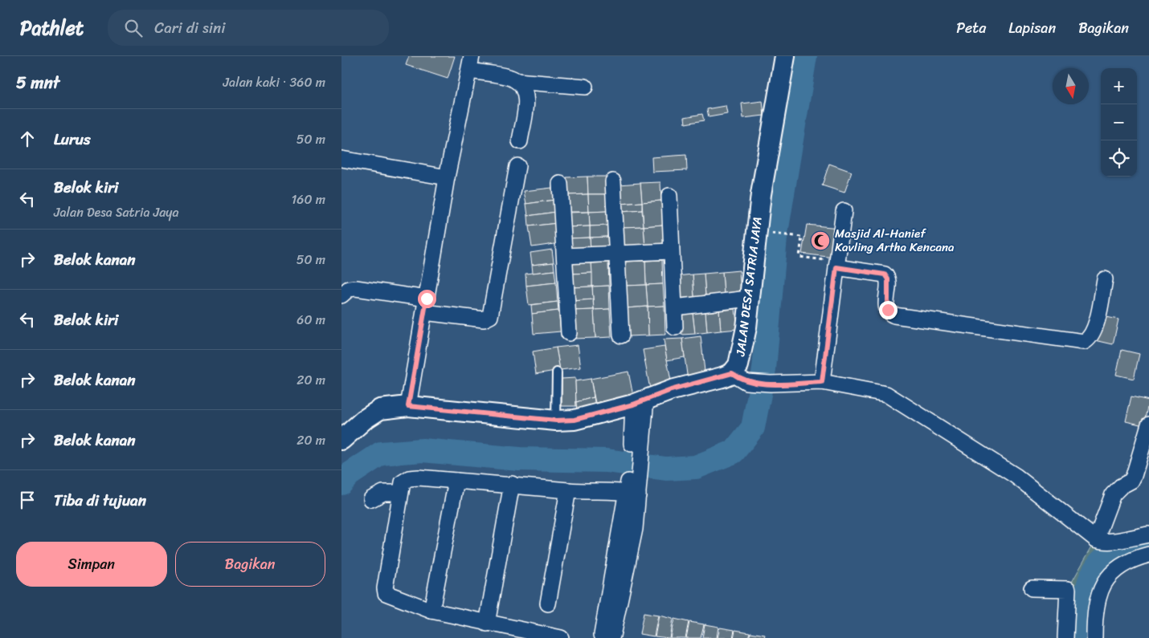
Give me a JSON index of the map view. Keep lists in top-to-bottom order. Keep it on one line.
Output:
{"streets":{"street":["JALAN DESA SATRIA JAYA"]},"places":{"mosque":["Masjid Al-Hanief Kavling Artha Kencana"]},"north":"bottom","page":{"header":"Pathlet","search":"Cari di sini","nav":["Peta","Lapisan","Bagikan"],"heading":["5 mnt","Jalan kaki · 360 m"],"map_buttons":["+","−"],"list":[["Lurus","50 m"],["Belok kiri","Jalan Desa Satria Jaya","160 m"],["Belok kanan","50 m"],["Belok kiri","60 m"],["Belok kanan","20 m"],["Belok kanan","20 m"],"Tiba di tujuan"],"buttons":["Simpan","Bagikan"]}}
